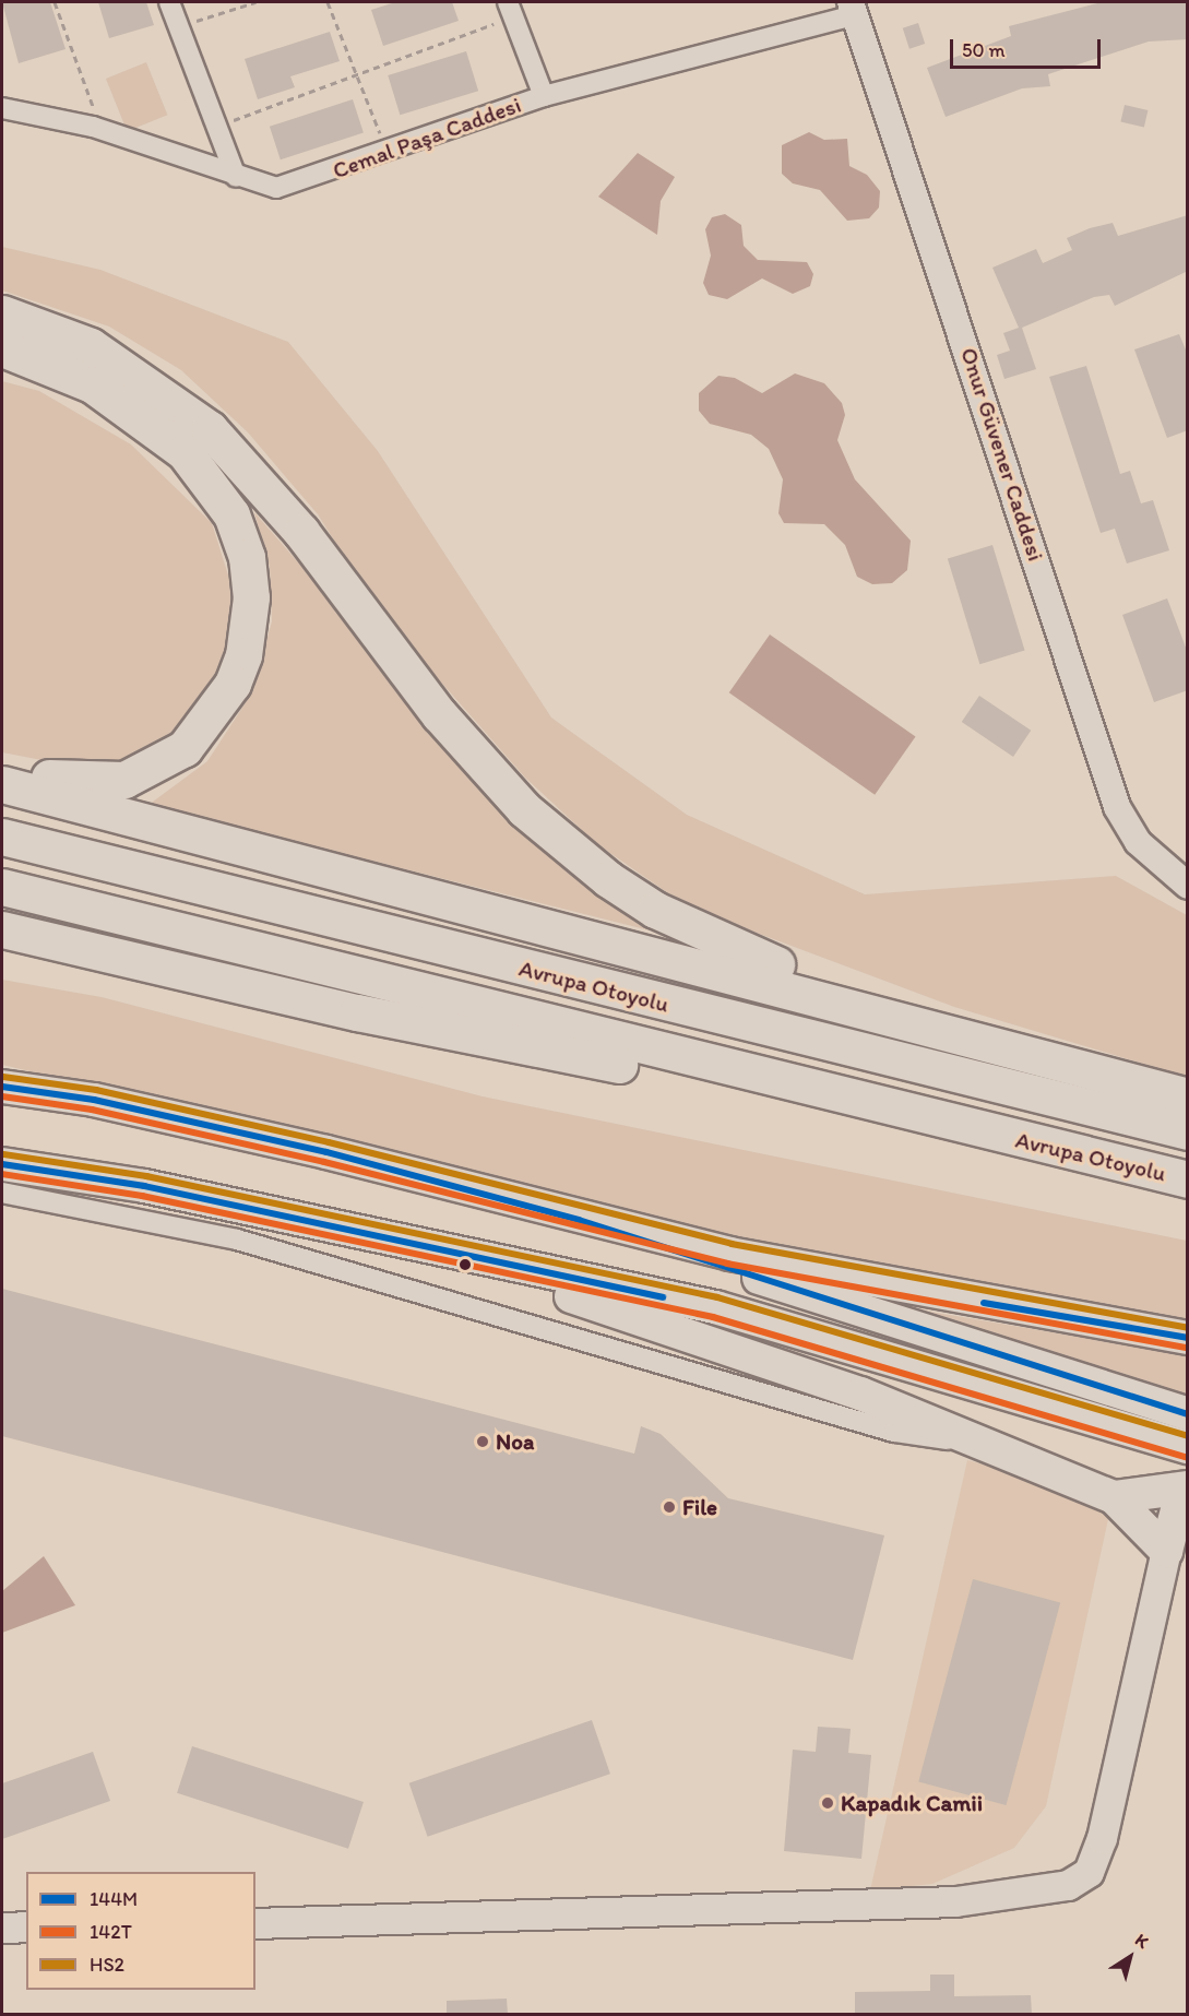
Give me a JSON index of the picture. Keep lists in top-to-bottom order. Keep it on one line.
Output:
{"streets":{"highway":["Avrupa Otoyolu"],"street":["Cemal Paşa Caddesi","Onur Güvener Caddesi"]},"crossings":[["Cemal Paşa Caddesi","Onur Güvener Caddesi"]],"places":["Noa","File","Kapadık Camii"],"lines":["transit line HS2","transit line 144M","transit line 142T"],"legend":["144M","142T","HS2"],"scale_bar":"50 m","north":"top right"}
